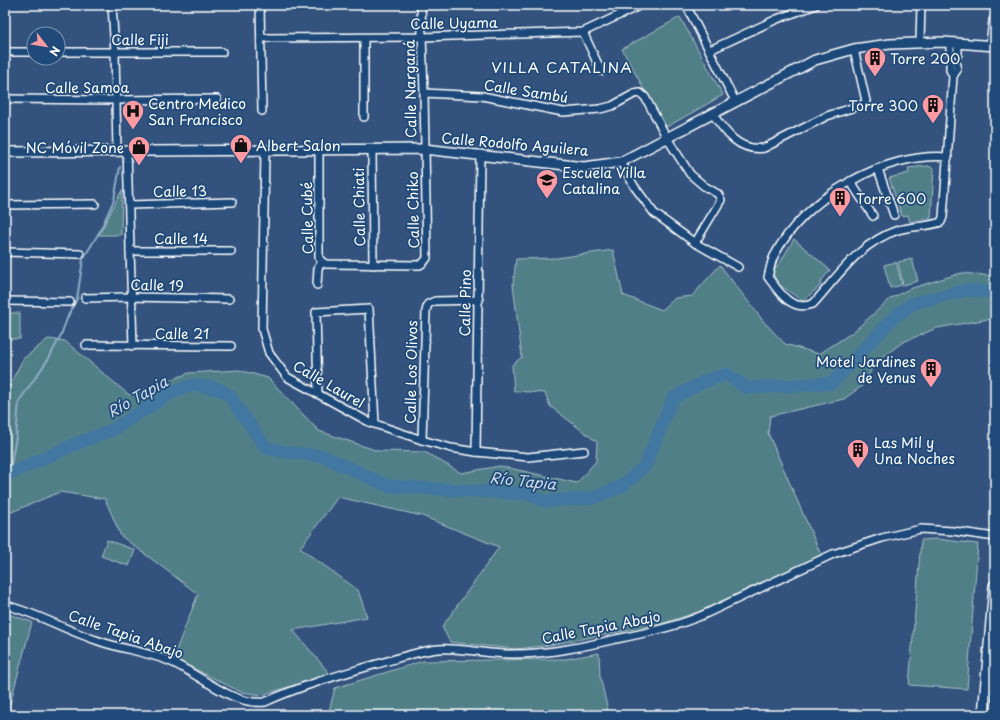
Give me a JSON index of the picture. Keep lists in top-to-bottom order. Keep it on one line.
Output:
{"streets":{"street":["Calle Uyama","Calle Fiji","Calle Samoa","Calle Narganá","Calle Sambú","Calle Rodolfo Aguilera","Calle 13","Calle Chiati","Calle Chiko","Calle Cubé","Calle 14","Calle 19","Calle Pino","Calle 21","Calle Los Olivos","Calle Laurel","Calle Tapia Abajo"]},"crossings":[["Calle Uyama","Calle Narganá"],["Calle Narganá","Calle Sambú"],["Calle Narganá","Calle Rodolfo Aguilera"],["Calle Narganá","Calle Chiko"],["Calle Sambú","Calle Rodolfo Aguilera"],["Calle Rodolfo Aguilera","Calle Chiati"],["Calle Rodolfo Aguilera","Calle Chiko"],["Calle Rodolfo Aguilera","Calle Cubé"],["Calle Rodolfo Aguilera","Calle Pino"],["Calle Rodolfo Aguilera","Calle Laurel"],["Calle Chiati","Calle Chiko"],["Calle Chiko","Calle Cubé"],["Calle Pino","Calle Los Olivos"],["Calle Pino","Calle Laurel"],["Calle Los Olivos","Calle Laurel"]],"districts":["VILLA CATALINA"],"water":["Río Tapia"],"places":{"building":["Torre 200","Torre 300","Torre 600","Motel Jardines de Venus","Las Mil y Una Noches"],"hospital":["Centro Medico San Francisco"],"shop":["Albert Salon","NC Móvil Zone"],"school or university":["Escuela Villa Catalina"]},"north":"bottom right"}
